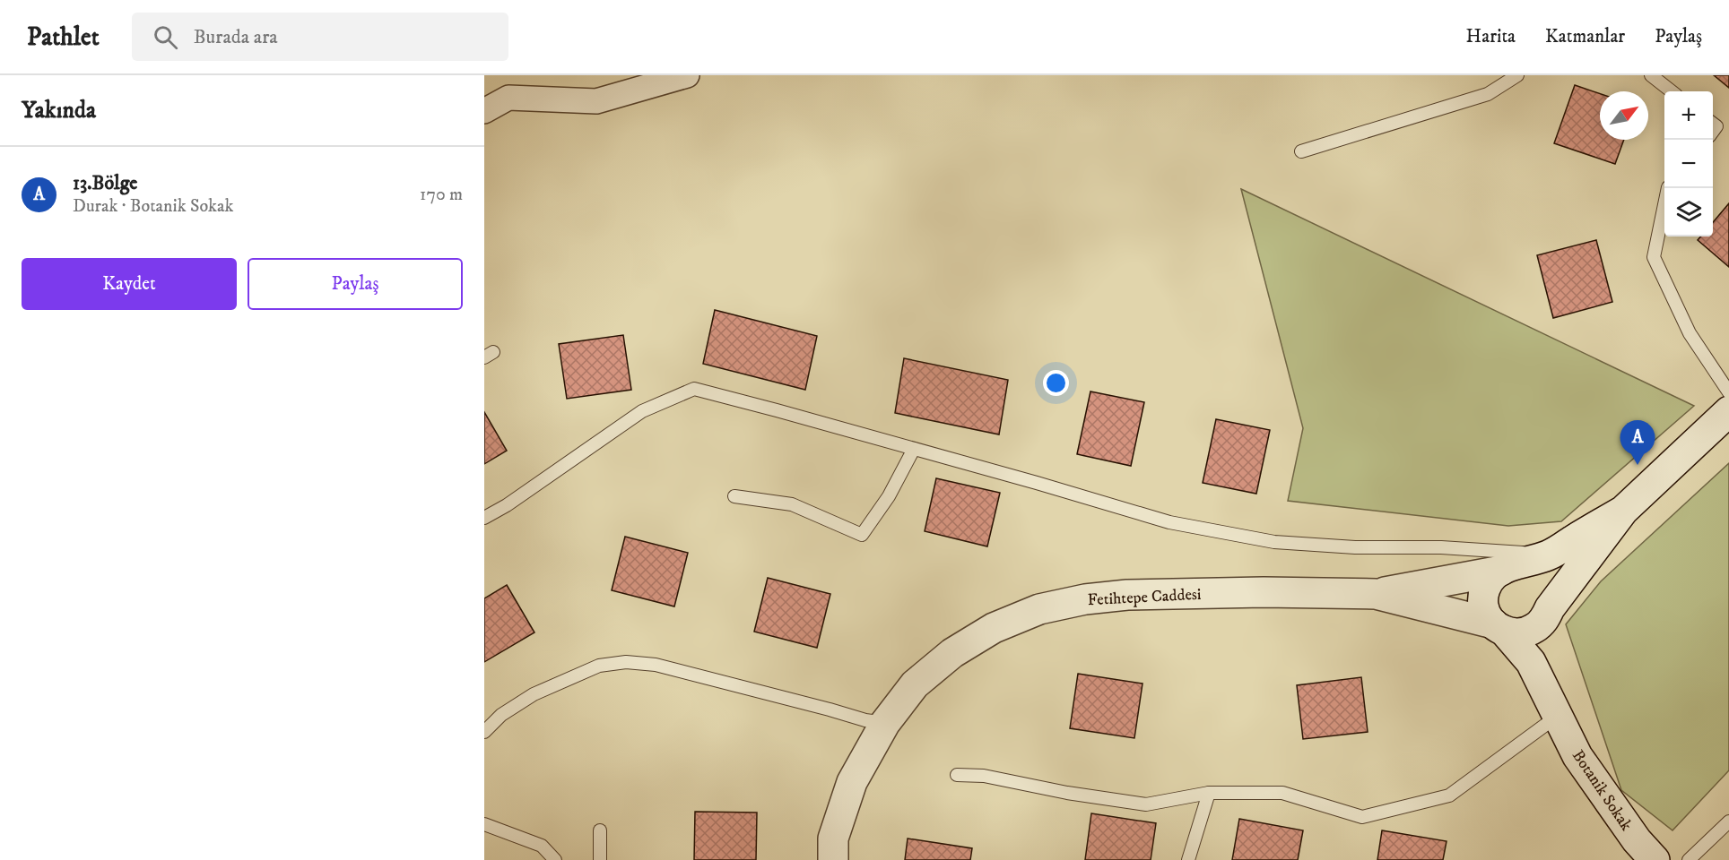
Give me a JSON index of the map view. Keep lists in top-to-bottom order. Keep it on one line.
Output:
{"streets":{"main road":["Fetihtepe Caddesi","Botanik Sokak"]},"crossings":[["Fetihtepe Caddesi","Botanik Sokak"]],"north":"top right","page":{"header":"Pathlet","search":"Burada ara","nav":["Harita","Katmanlar","Paylaş"],"heading":"Yakında","map_buttons":["+","−"],"list":[{"mark":"A","name":"13.Bölge","note":"Durak · Botanik Sokak","value":"170 m"}],"buttons":["Kaydet","Paylaş"],"pins":"A"}}
